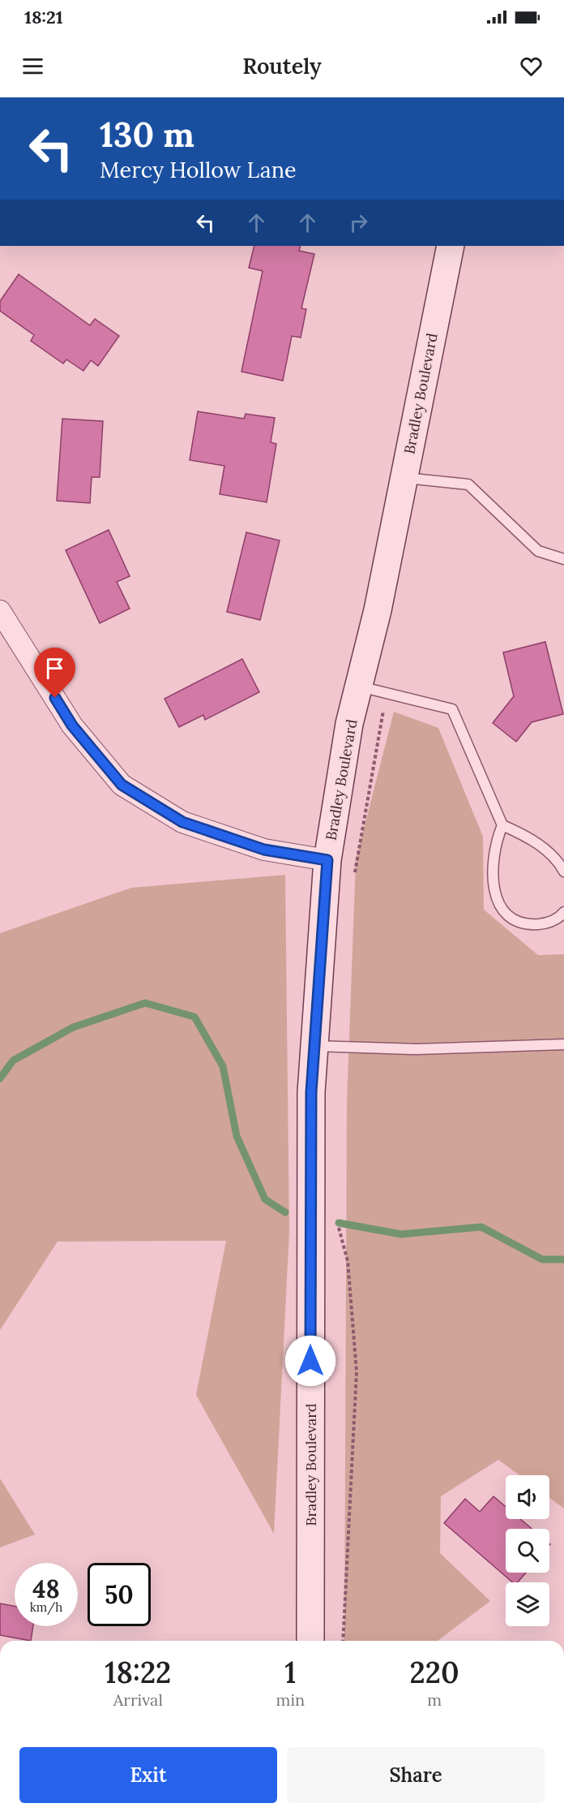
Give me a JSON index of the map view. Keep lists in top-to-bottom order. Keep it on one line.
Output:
{"streets":{"main road":["Bradley Boulevard"]},"page":{"status":"18:21","header":"Routely","turn":["130 m","Mercy Hollow Lane"],"speed":"48 km/h","limit":"50","eta":["18:22","Arrival","1","min","220","m"],"buttons":["Exit","Share"]}}
